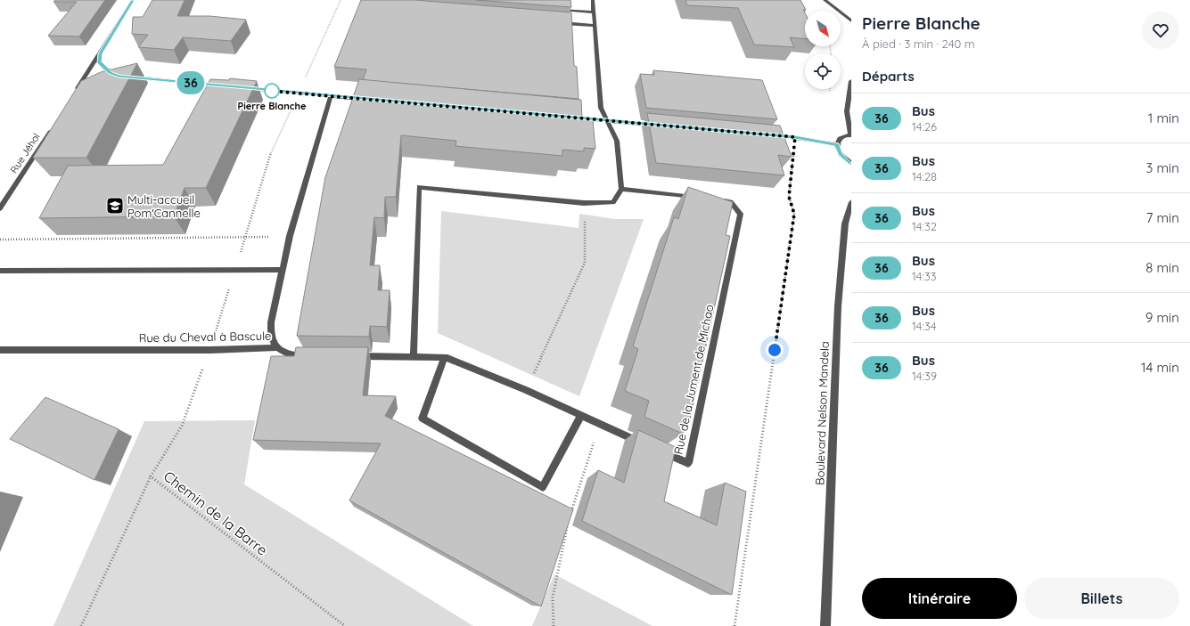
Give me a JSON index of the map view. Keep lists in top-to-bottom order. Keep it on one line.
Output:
{"streets":{"street":["Rue Jéhol","Rue du Cheval à Bascule","Rue de la Jument de Michao","Boulevard Nelson Mandela"],"path":["Chemin de la Barre"]},"crossings":[["Rue du Cheval à Bascule","Chemin de la Barre"]],"places":{"other":["Pierre Blanche"],"school or university":["Multi-accueil Pom'Cannelle"]},"lines":["bus line 36"],"north":"bottom right","page":{"on_map":"36","heading":[["Pierre Blanche","À pied · 3 min · 240 m"],"Départs"],"list":[{"mark":"36","name":"Bus","note":"14:26","value":"1 min"},{"mark":"36","name":"Bus","note":"14:28","value":"3 min"},{"mark":"36","name":"Bus","note":"14:32","value":"7 min"},{"mark":"36","name":"Bus","note":"14:33","value":"8 min"},{"mark":"36","name":"Bus","note":"14:34","value":"9 min"},{"mark":"36","name":"Bus","note":"14:39","value":"14 min"}],"buttons":["Itinéraire","Billets"]}}
